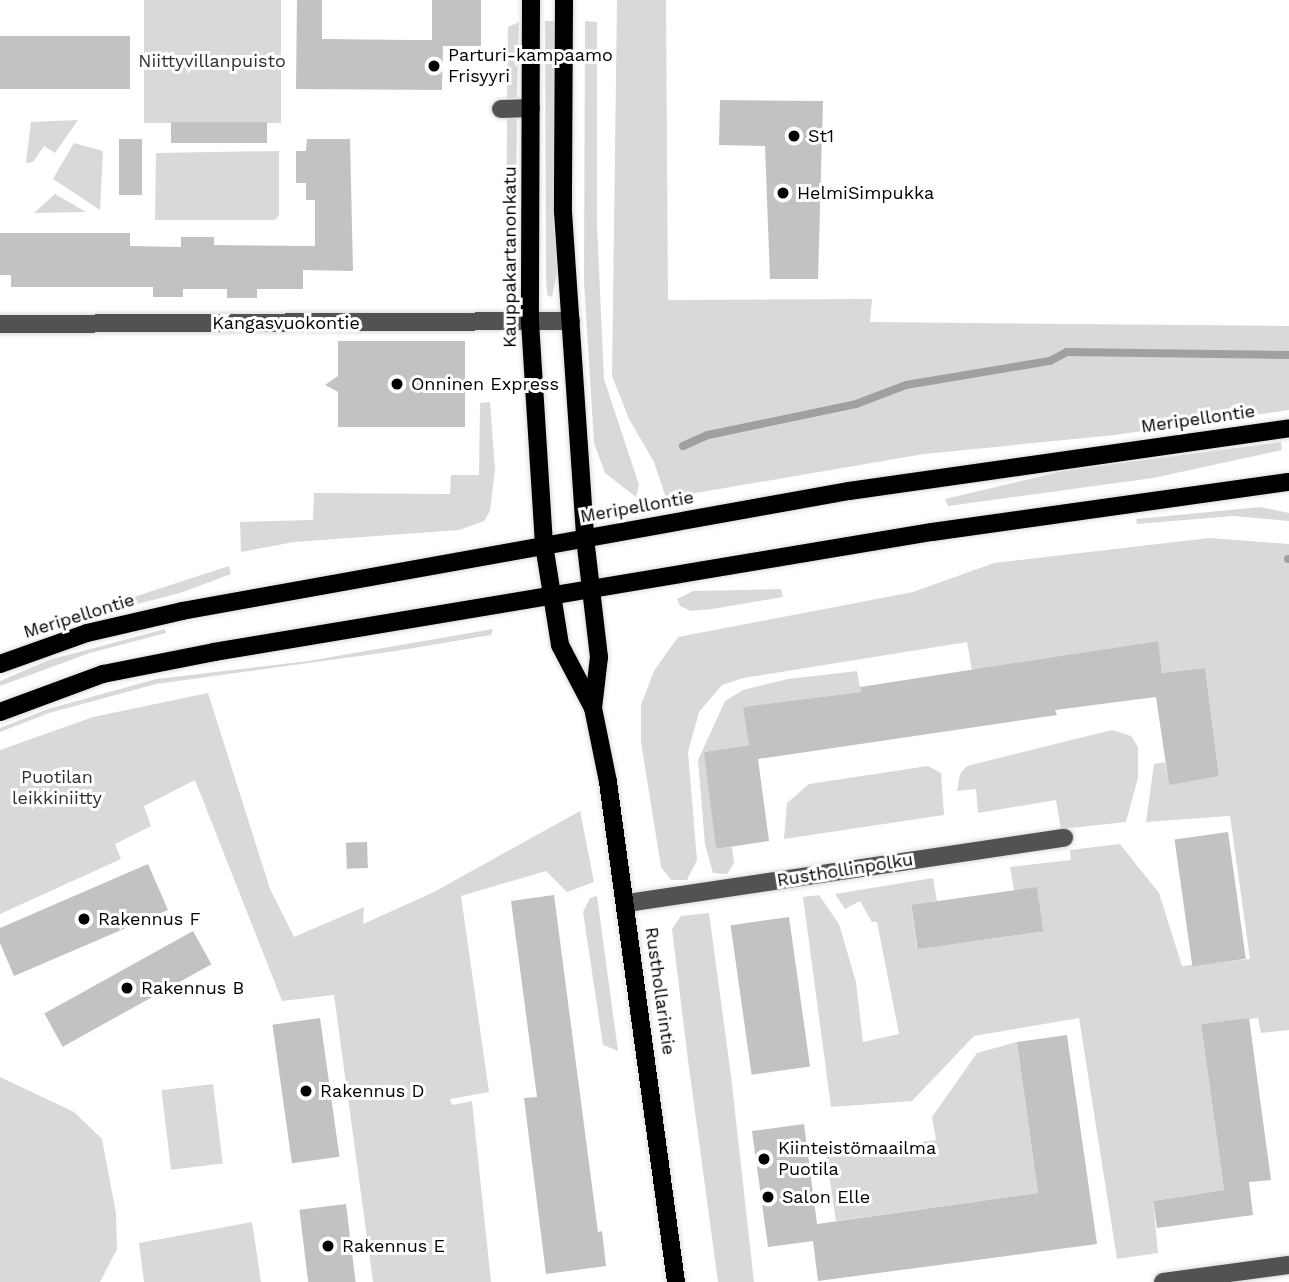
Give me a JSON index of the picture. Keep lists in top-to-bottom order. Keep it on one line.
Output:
{"streets":{"main road":["Kauppakartanonkatu","Meripellontie","Rusthollarintie"],"street":["Kangasvuokontie","Rusthollinpolku"]},"crossings":[["Kauppakartanonkatu","Kangasvuokontie"],["Kauppakartanonkatu","Meripellontie"],["Kauppakartanonkatu","Rusthollarintie"],["Rusthollinpolku","Rusthollarintie"]],"parks":["Niittyvillanpuisto","Puotilan leikkiniitty"],"places":["Parturi-kampaamo Frisyyri","St1","HelmiSimpukka","Onninen Express","Rakennus F","Rakennus B","Rakennus D","Kiinteistömaailma Puotila","Salon Elle","Rakennus E"]}
